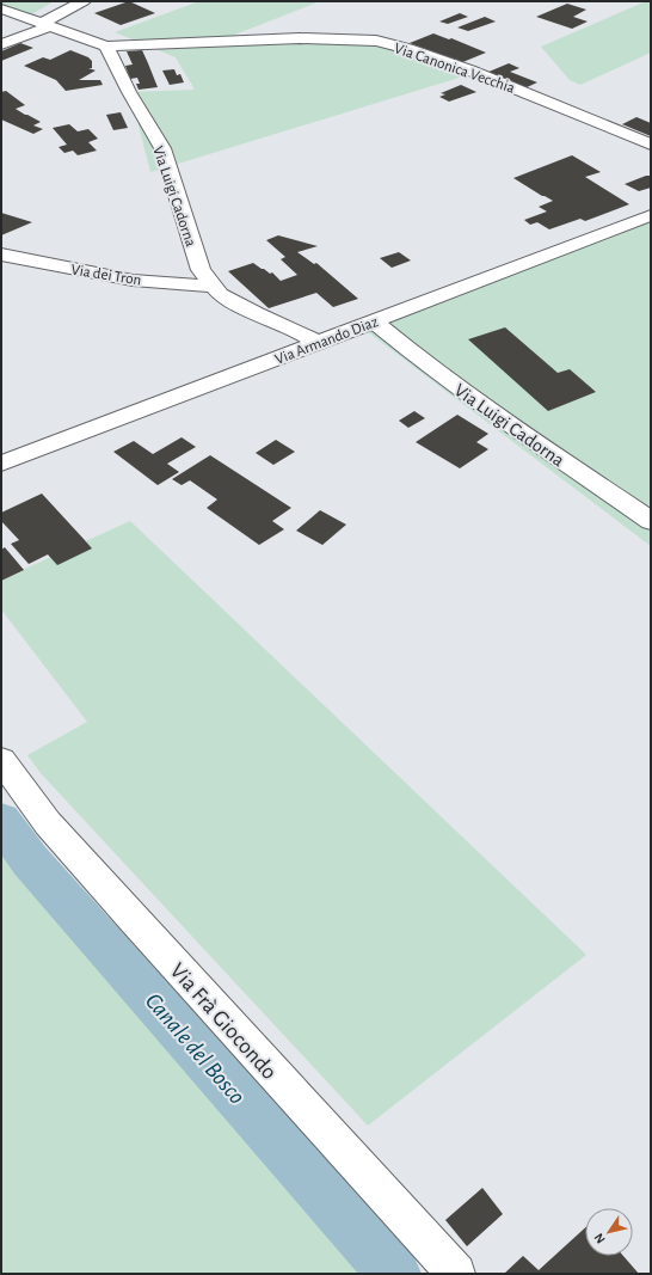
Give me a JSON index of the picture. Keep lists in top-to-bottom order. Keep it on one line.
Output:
{"streets":{"street":["Via Canonica Vecchia","Via Luigi Cadorna","Via dei Tron","Via Armando Diaz","Via Frà Giocondo"]},"crossings":[["Via Canonica Vecchia","Via Luigi Cadorna"],["Via Luigi Cadorna","Via dei Tron"],["Via Luigi Cadorna","Via Armando Diaz"]],"water":["Canale del Bosco"],"north":"bottom left"}
